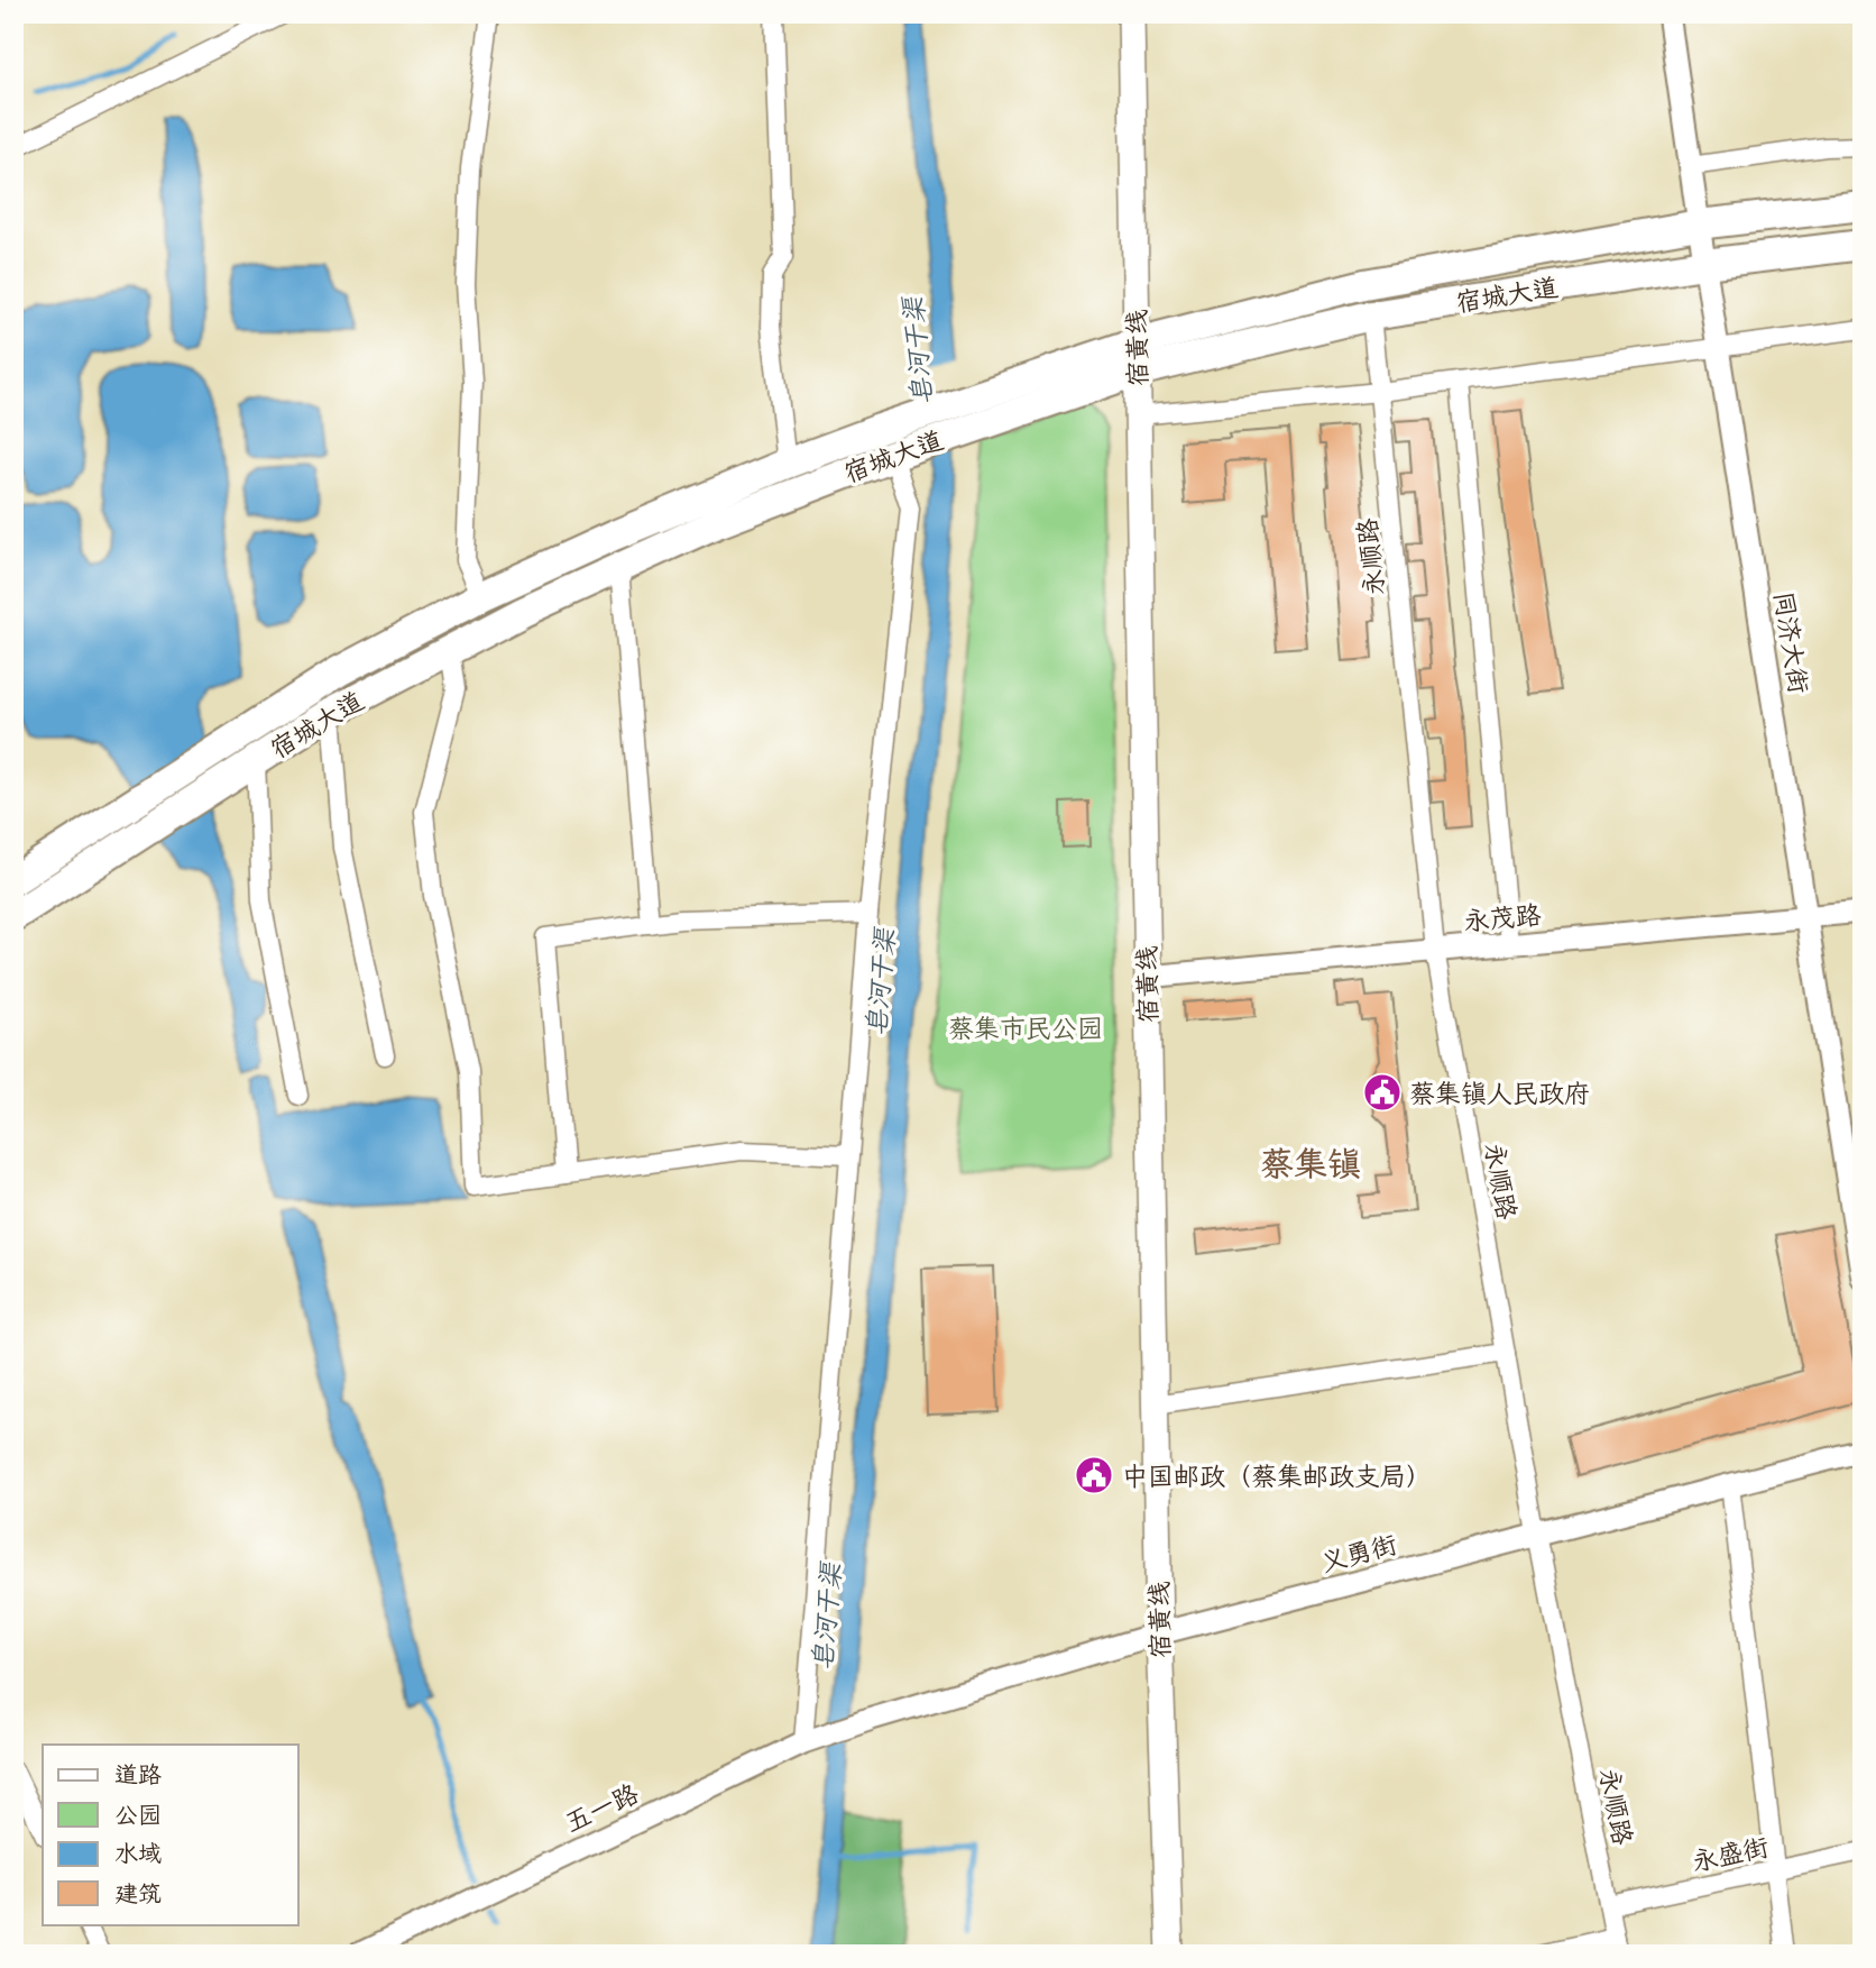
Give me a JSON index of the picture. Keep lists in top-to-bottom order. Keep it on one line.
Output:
{"streets":{"main road":["宿城大道","宿黄线"],"street":["永顺路","同济大街","永茂路","义勇街","五一路","永盛街"]},"crossings":[["宿城大道","宿黄线"],["宿城大道","永顺路"],["宿城大道","同济大街"],["宿黄线","永茂路"],["宿黄线","义勇街"],["永顺路","永茂路"],["永顺路","义勇街"],["永顺路","永盛街"],["同济大街","永茂路"],["义勇街","五一路"]],"districts":["蔡集镇"],"water":["皂河干渠"],"parks":["蔡集市民公园"],"places":{"public building":["蔡集镇人民政府","中国邮政（蔡集邮政支局）"]},"legend":["道路","公园","水域","建筑"]}
